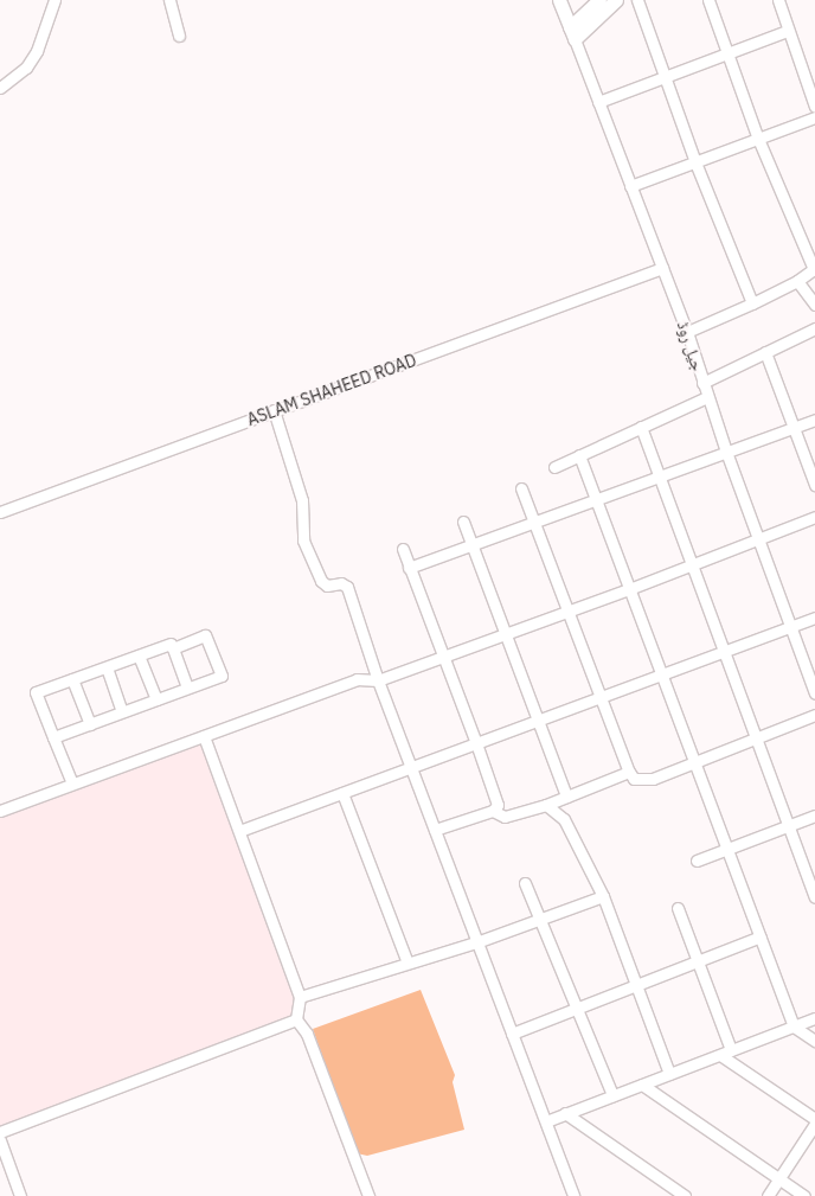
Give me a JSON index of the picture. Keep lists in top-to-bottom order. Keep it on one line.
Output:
{"streets":{"main road":["جیل روڈ"],"street":["ASLAM SHAHEED ROAD"]},"crossings":[["جیل روڈ","ASLAM SHAHEED ROAD"]]}
